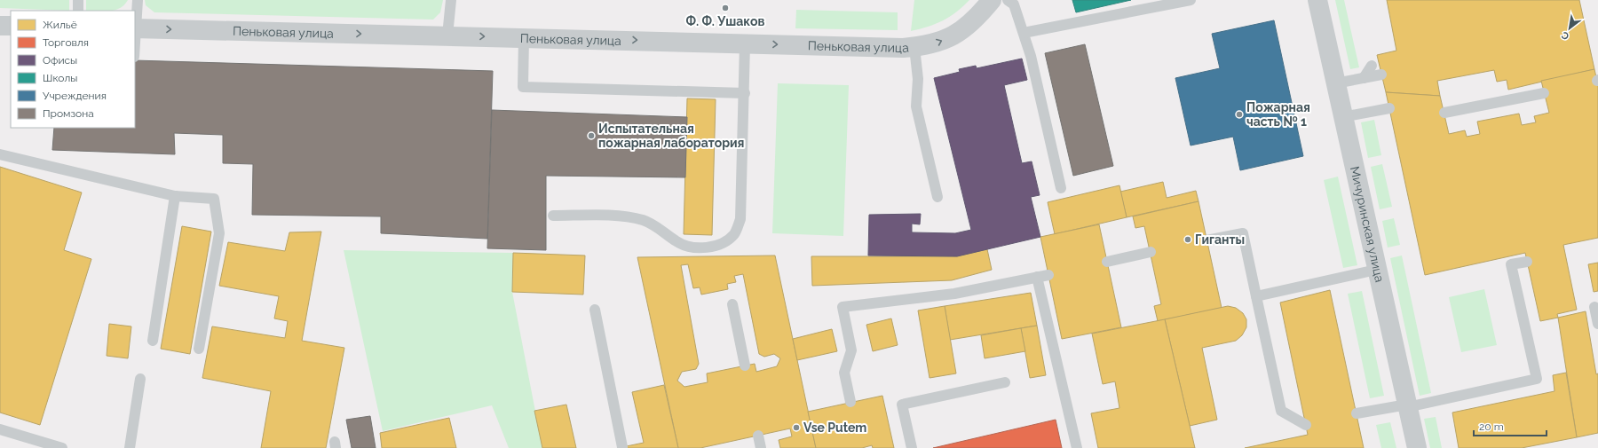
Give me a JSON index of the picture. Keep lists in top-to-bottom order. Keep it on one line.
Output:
{"streets":{"street":["Пеньковая улица","Мичуринская улица"]},"one_way":["Пеньковая улица"],"places":["Ф. Ф. Ушаков","Пожарная часть № 1","Испытательная пожарная лаборатория","Гиганты","Vse Putem"],"legend":["Жильё","Торговля","Офисы","Школы","Учреждения","Промзона"],"scale_bar":"20 m","north":"bottom left"}
